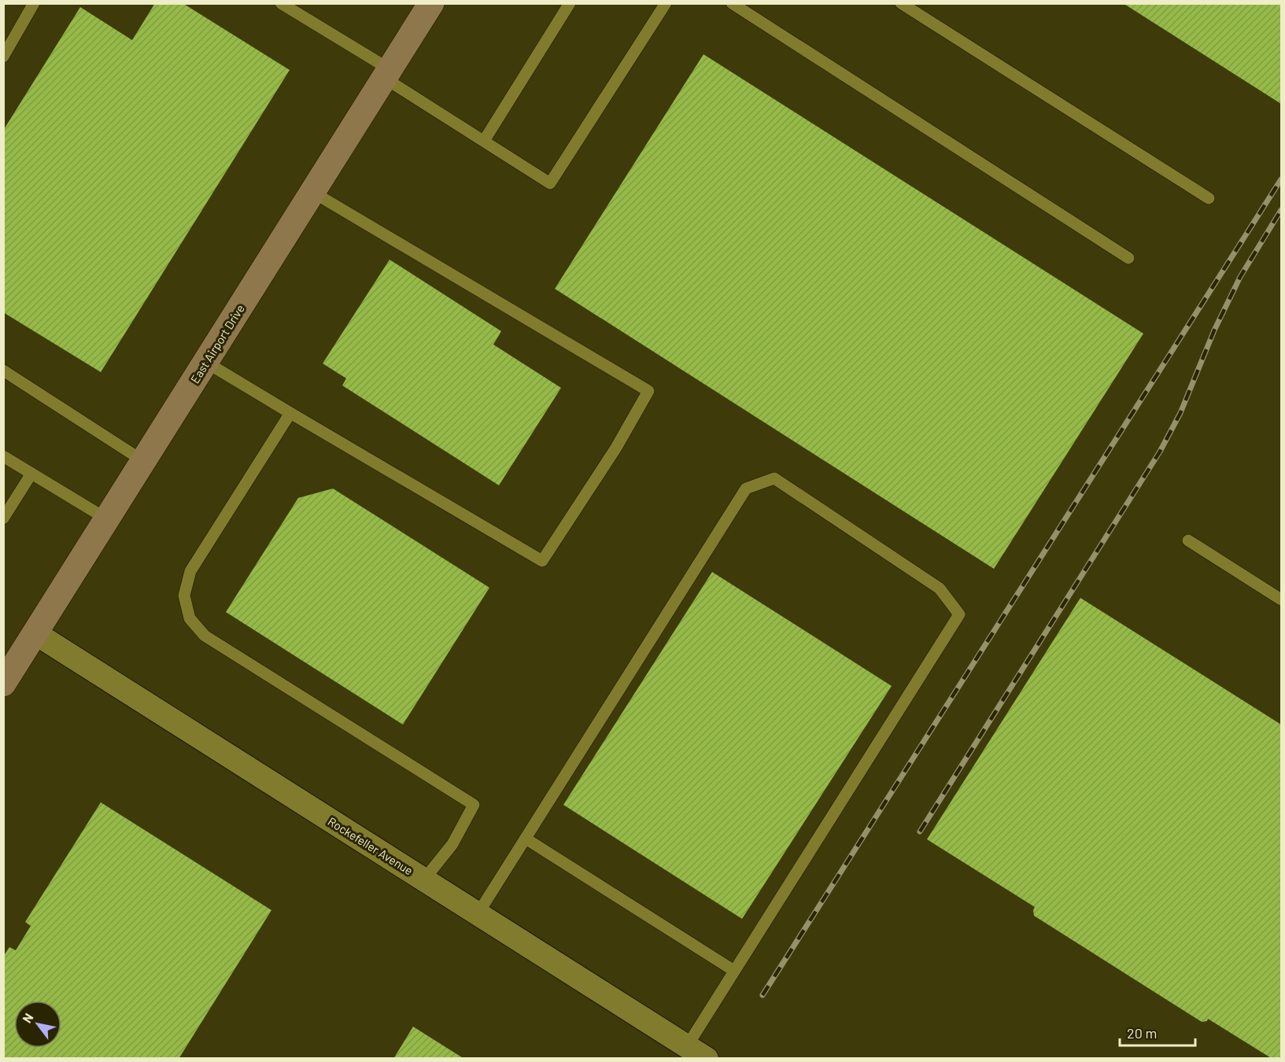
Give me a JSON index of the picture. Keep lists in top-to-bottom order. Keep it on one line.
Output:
{"streets":{"main road":["East Airport Drive"],"street":["Rockefeller Avenue"]},"crossings":[["East Airport Drive","Rockefeller Avenue"]],"scale_bar":"20 m","north":"top left"}
